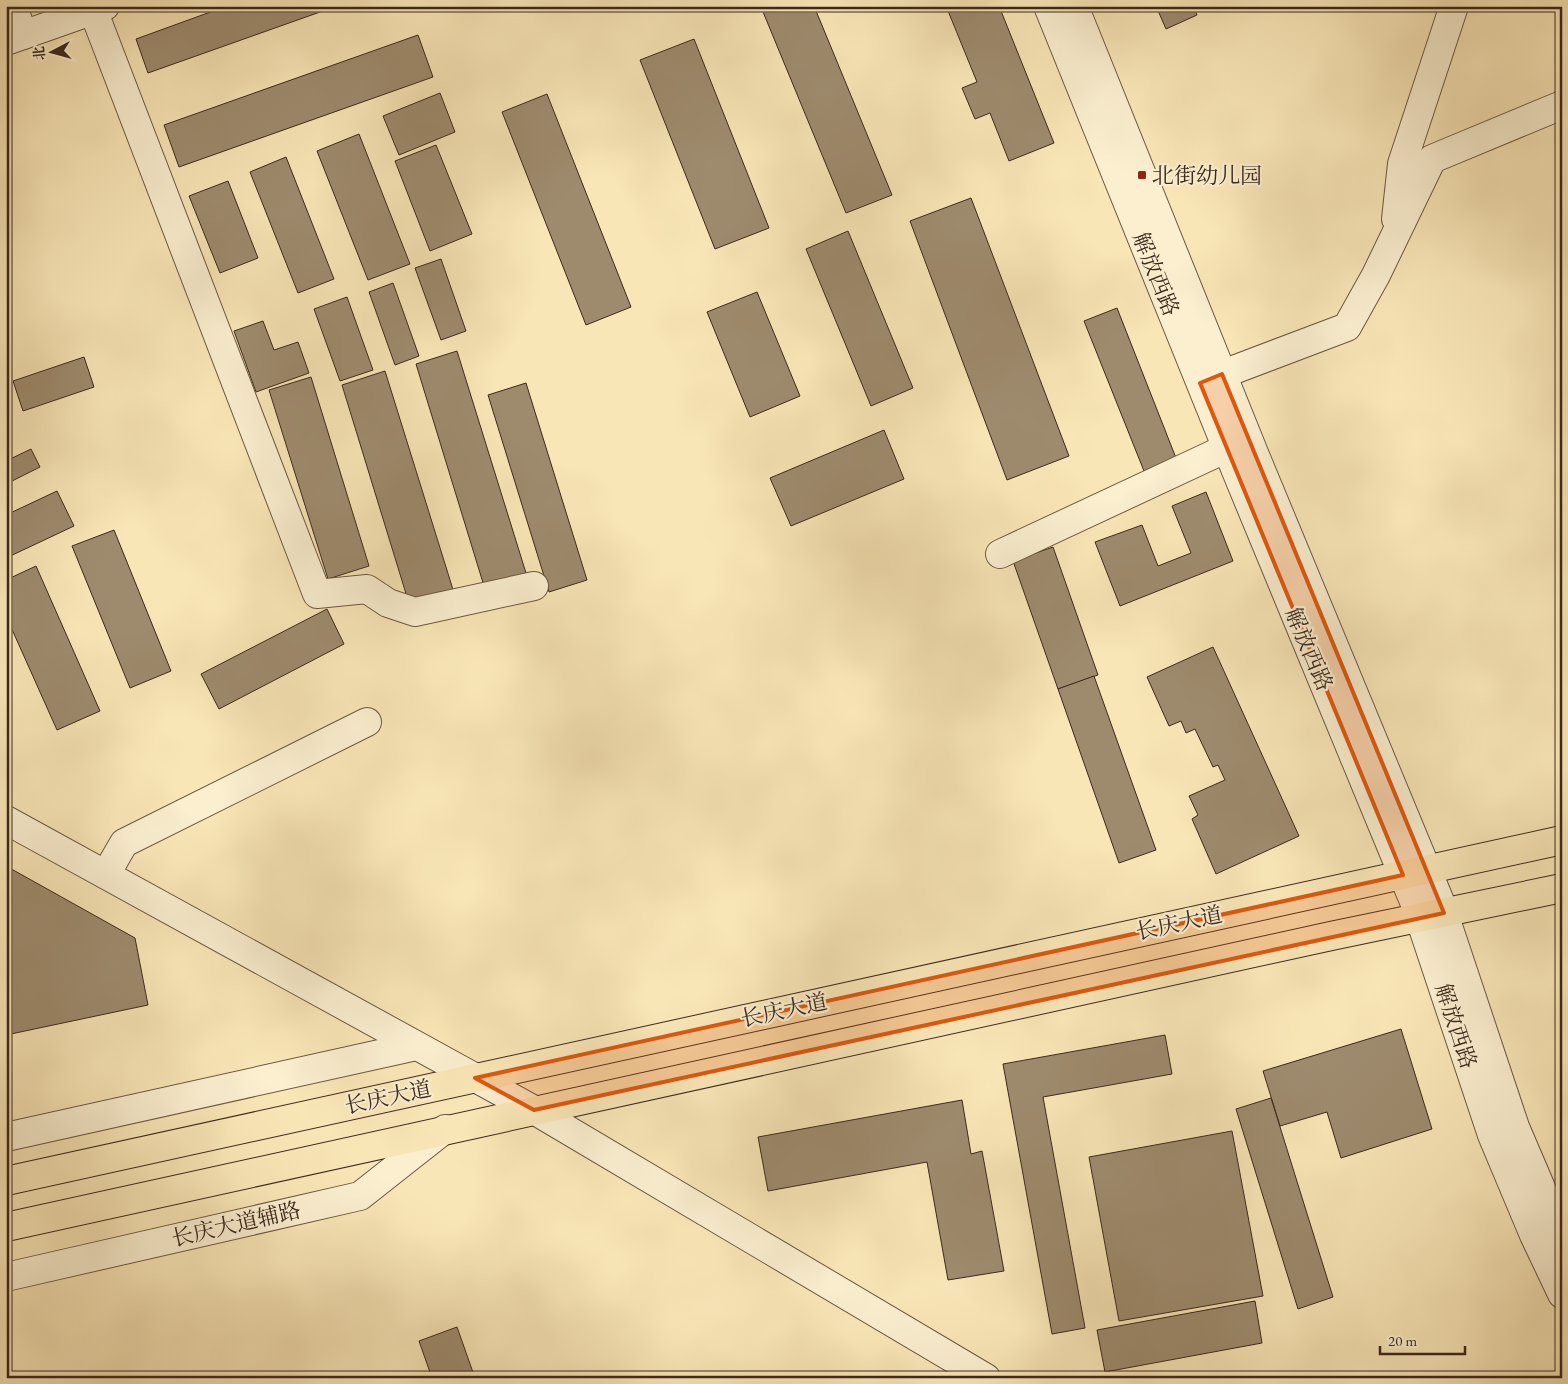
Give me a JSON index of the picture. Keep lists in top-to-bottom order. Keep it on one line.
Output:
{"streets":{"main road":["长庆大道"],"street":["解放西路","长庆大道辅路"]},"crossings":[["解放西路","长庆大道"],["长庆大道","长庆大道辅路"]],"places":{"transit":["北街幼儿园"]},"scale_bar":"20 m","north":"left"}
